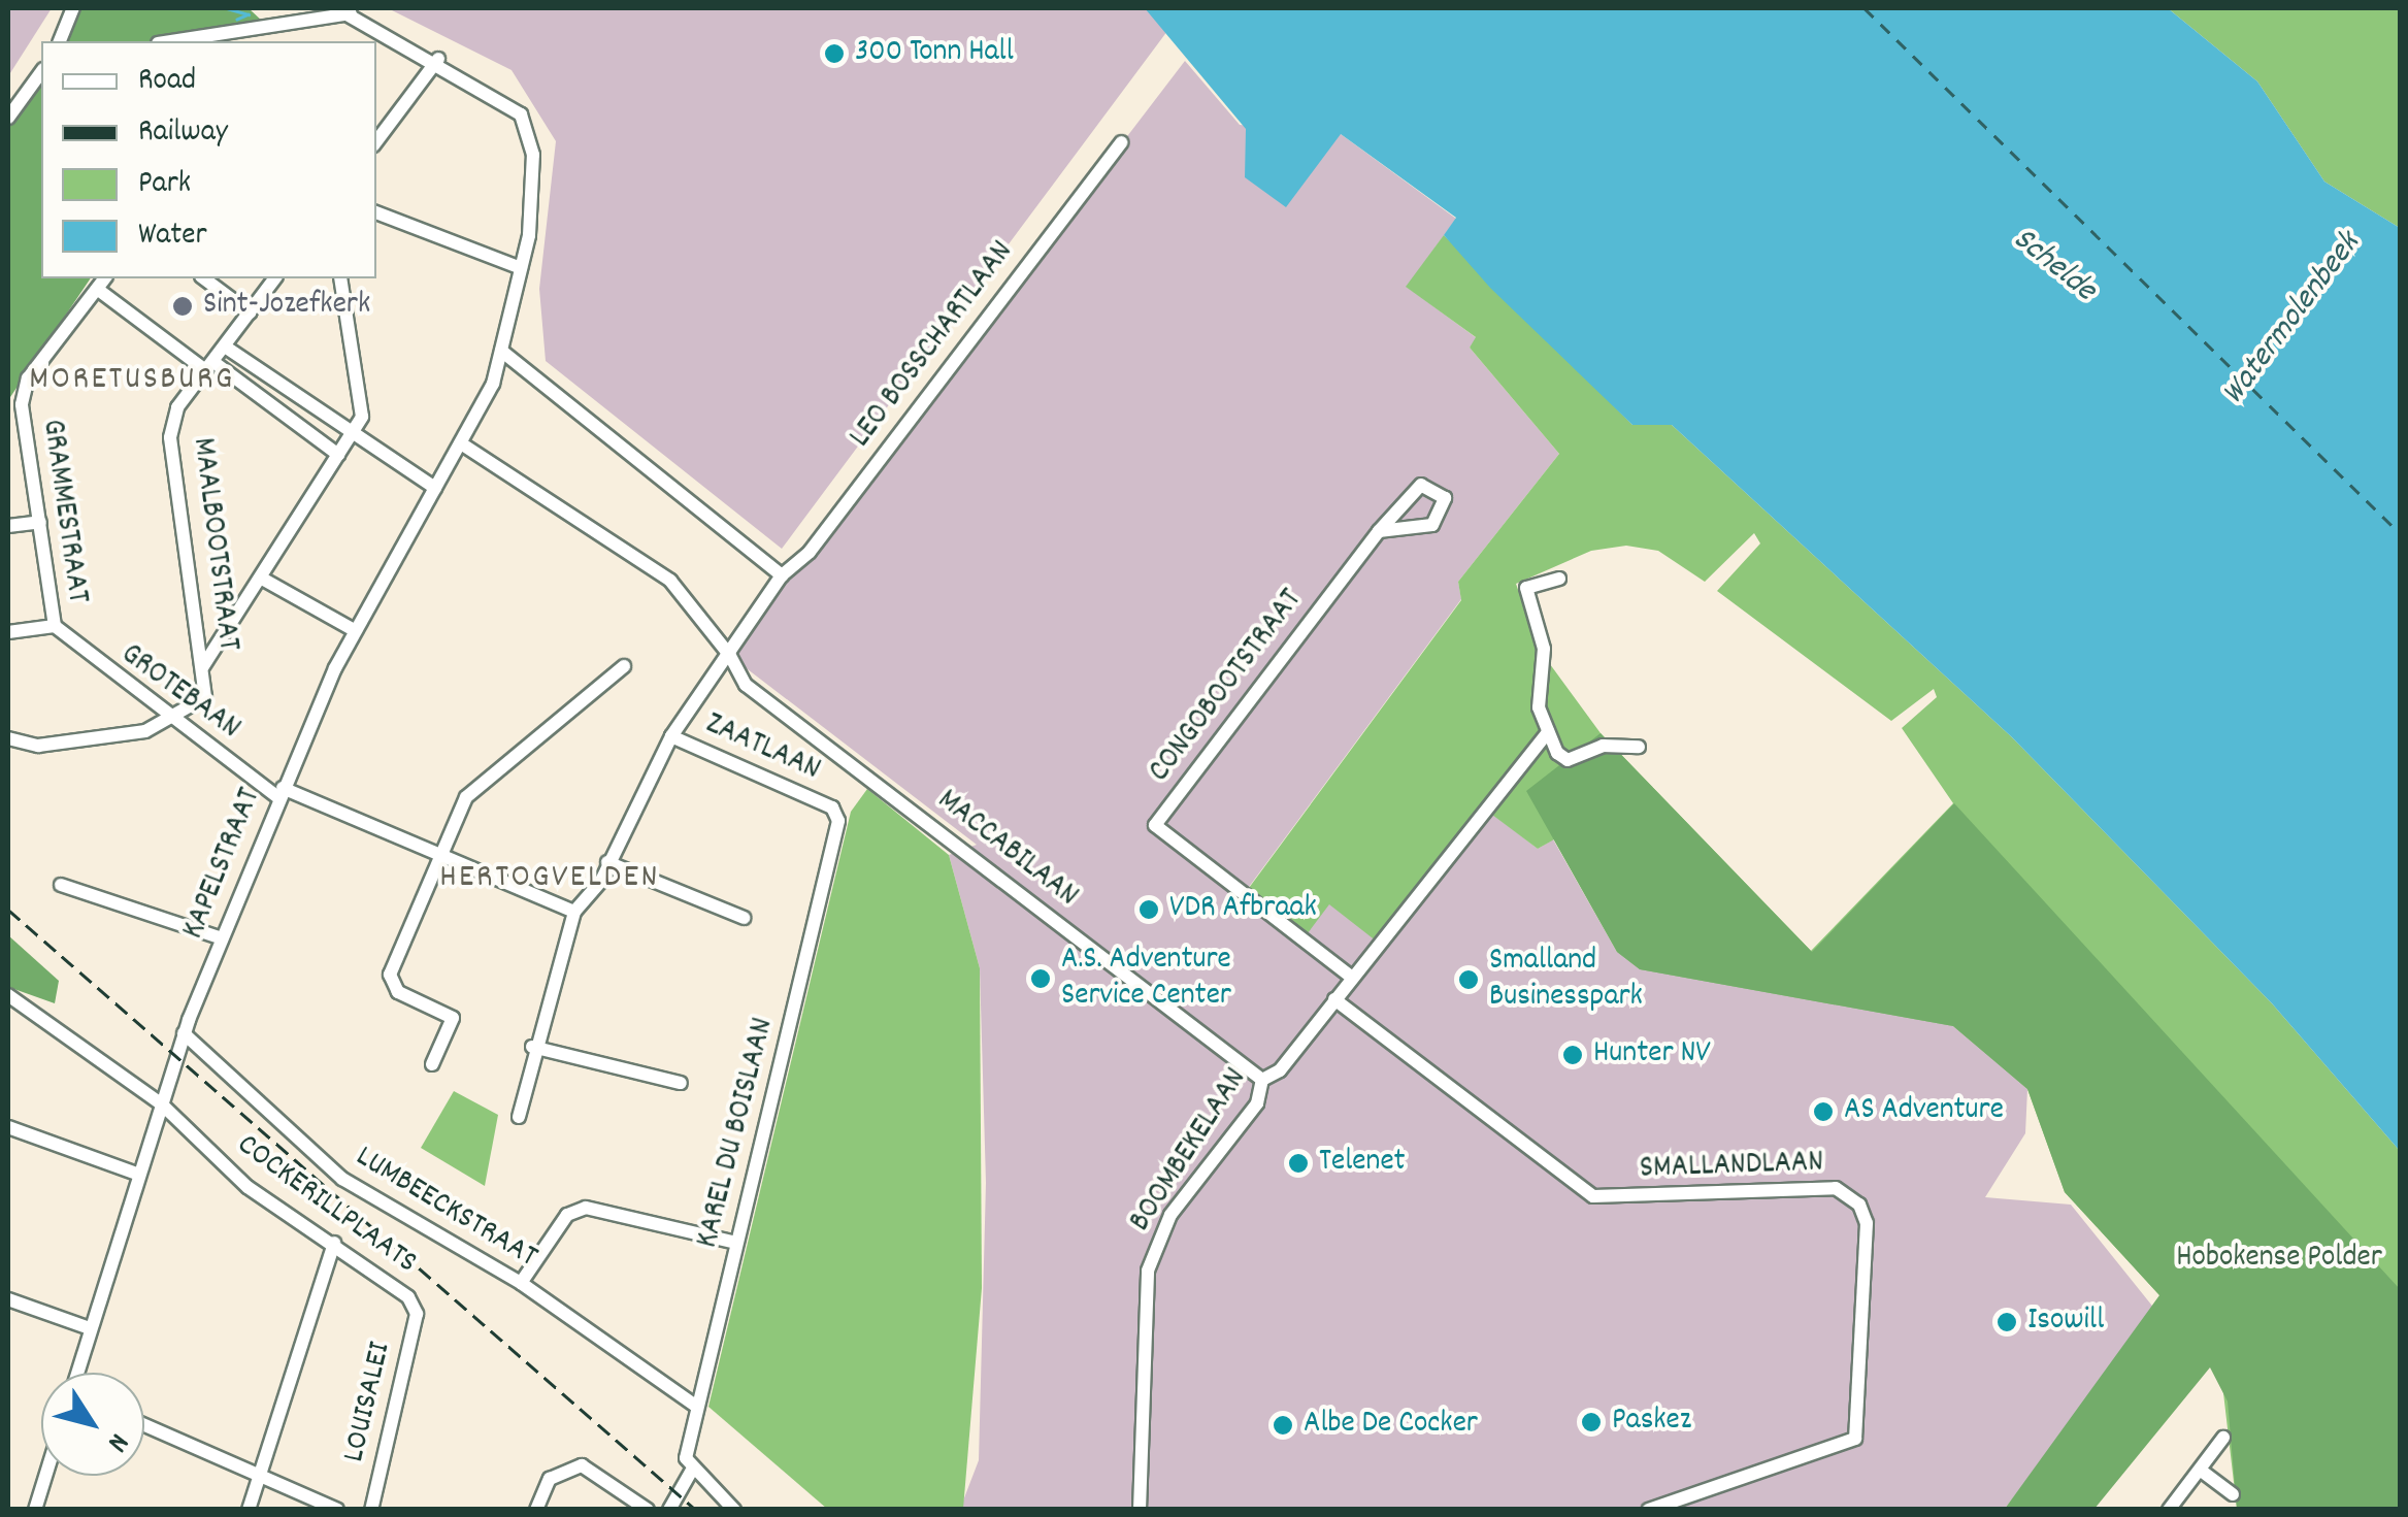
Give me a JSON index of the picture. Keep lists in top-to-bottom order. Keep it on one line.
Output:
{"streets":{"street":["LEO BOSSCHARTLAAN","GRAMMESTRAAT","MAALBOOTSTRAAT","CONGOBOOTSTRAAT","GROTEBAAN","ZAATLAAN","MACCABILAAN","KAPELSTRAAT","KAREL DU BOISLAAN","BOOMBEKELAAN","SMALLANDLAAN","COCKERILLPLAATS","LUMBEECKSTRAAT","LOUISALEI"]},"crossings":[["LEO BOSSCHARTLAAN","GROTEBAAN"],["LEO BOSSCHARTLAAN","ZAATLAAN"],["LEO BOSSCHARTLAAN","MACCABILAAN"],["GRAMMESTRAAT","GROTEBAAN"],["MAALBOOTSTRAAT","GROTEBAAN"],["CONGOBOOTSTRAAT","BOOMBEKELAAN"],["GROTEBAAN","KAPELSTRAAT"],["ZAATLAAN","KAREL DU BOISLAAN"],["MACCABILAAN","KAPELSTRAAT"],["MACCABILAAN","BOOMBEKELAAN"],["KAPELSTRAAT","COCKERILLPLAATS"],["KAPELSTRAAT","LUMBEECKSTRAAT"],["KAREL DU BOISLAAN","LUMBEECKSTRAAT"],["BOOMBEKELAAN","SMALLANDLAAN"],["COCKERILLPLAATS","LOUISALEI"]],"districts":["MORETUSBURG","HERTOGVELDEN"],"water":["Schelde","Watermolenbeek"],"parks":["Hobokense Polder"],"places":["300 Tonn Hall","Sint-Jozefkerk","VDR Afbraak","A.S. Adventure Service Center","Smalland Businesspark","Hunter NV","AS Adventure","Telenet","Isowill","Paskez","Albe De Cocker"],"legend":["Road","Railway","Park","Water"],"north":"bottom right"}
